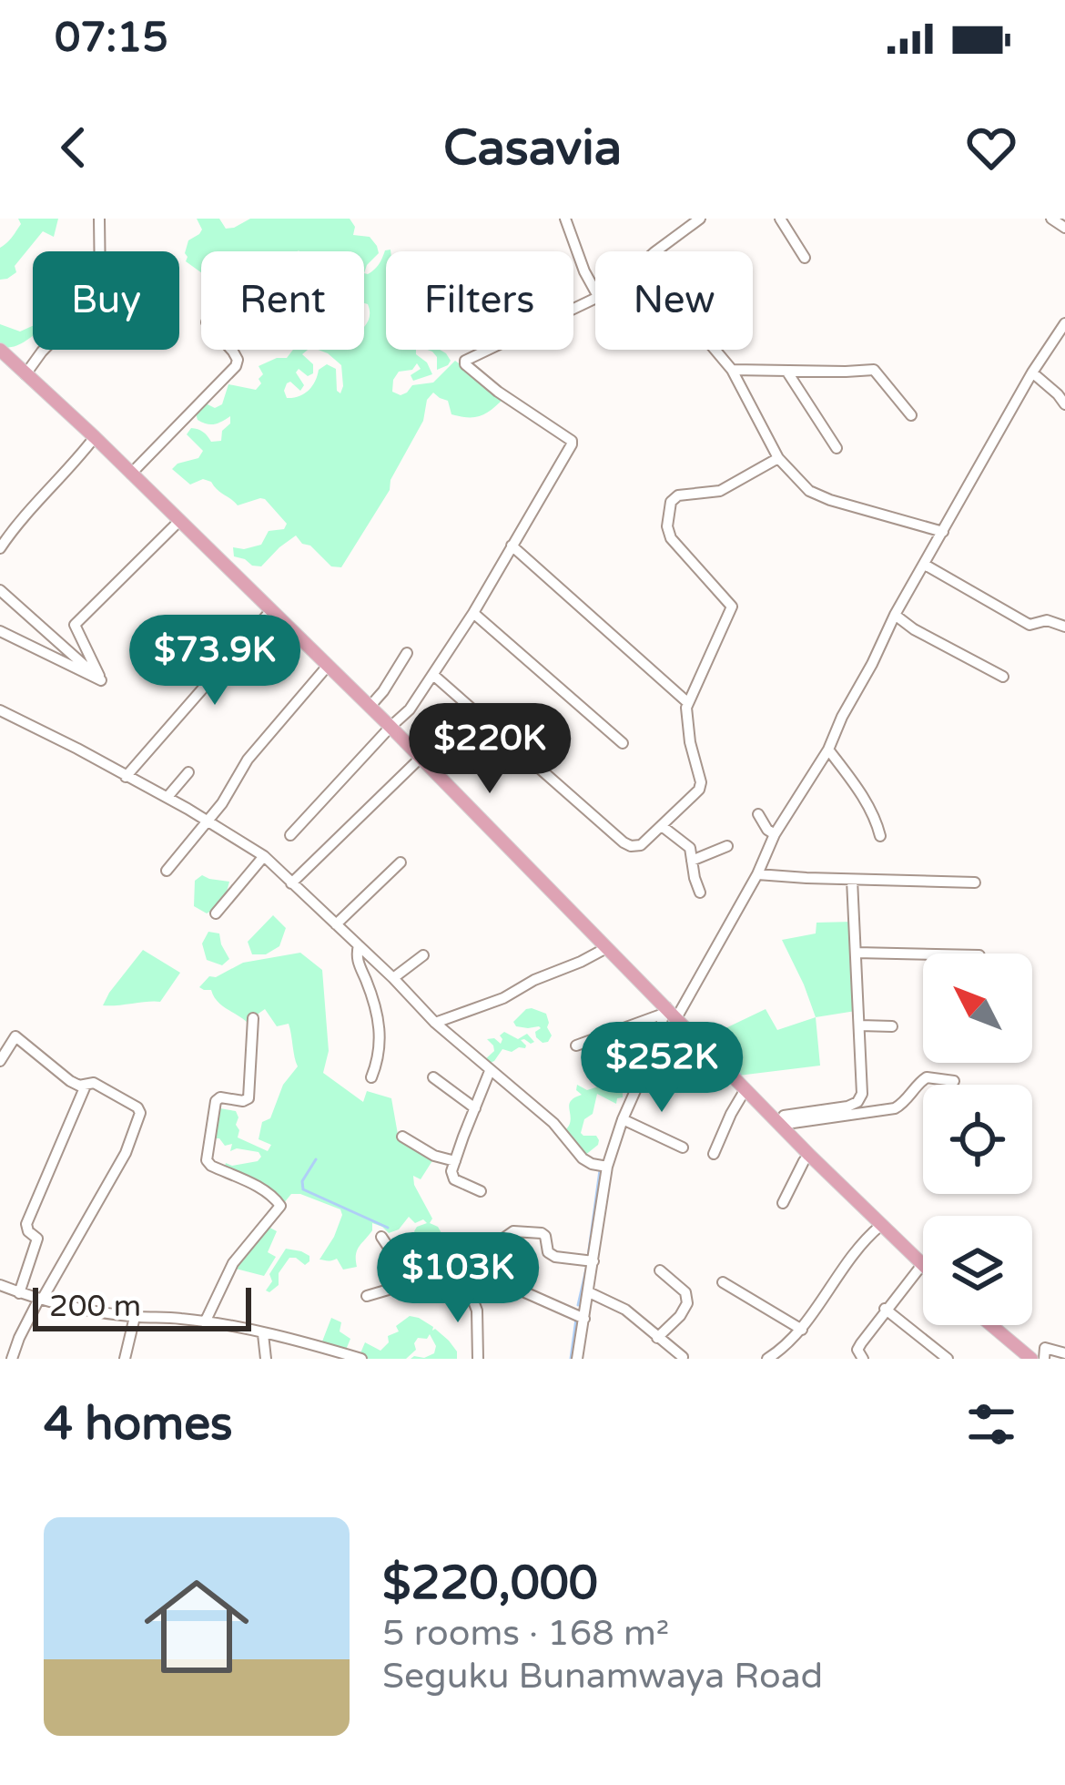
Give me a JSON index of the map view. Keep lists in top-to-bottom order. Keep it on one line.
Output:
{"scale_bar":"200 m","north":"top left","page":{"status":"07:15","header":"Casavia","chip":["Buy","Rent","Filters","New"],"price":["$73.9K","$220K","$252K","$103K"],"scale":"200 m","heading":"4 homes","list":[{"name":"$220,000","note":"5 rooms · 168 m² · Seguku Bunamwaya Road"}]}}
